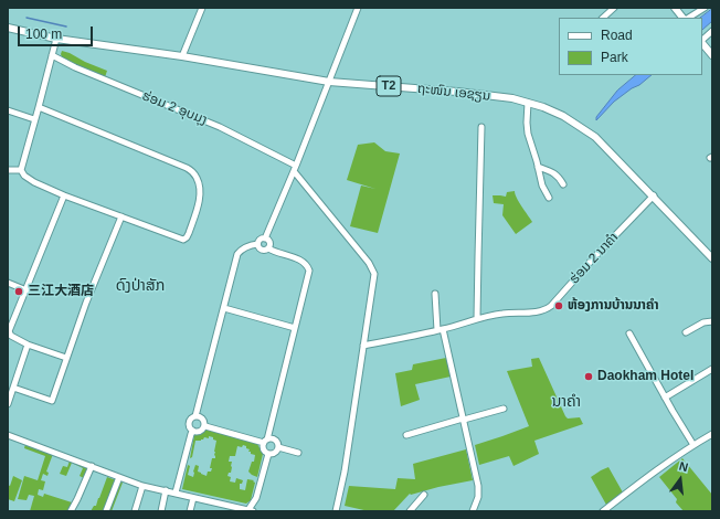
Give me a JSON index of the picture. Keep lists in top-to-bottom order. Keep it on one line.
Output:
{"streets":{"main road":["T2","ຖະໜົນ ເອຊຽນ"],"street":["ຮ່ອມ 2 ອຸບມຸງ","ຮ່ອມ 2 ນາຄຳ"]},"crossings":[["ຖະໜົນ ເອຊຽນ","ຮ່ອມ 2 ນາຄຳ"]],"districts":["ດົງປ່າສັກ","ນາຄຳ"],"places":["三江大酒店","ຫ້ອງການບ້ານນາຄໍາ","Daokham Hotel"],"legend":["Road","Park"],"scale_bar":"100 m","north":"top"}
